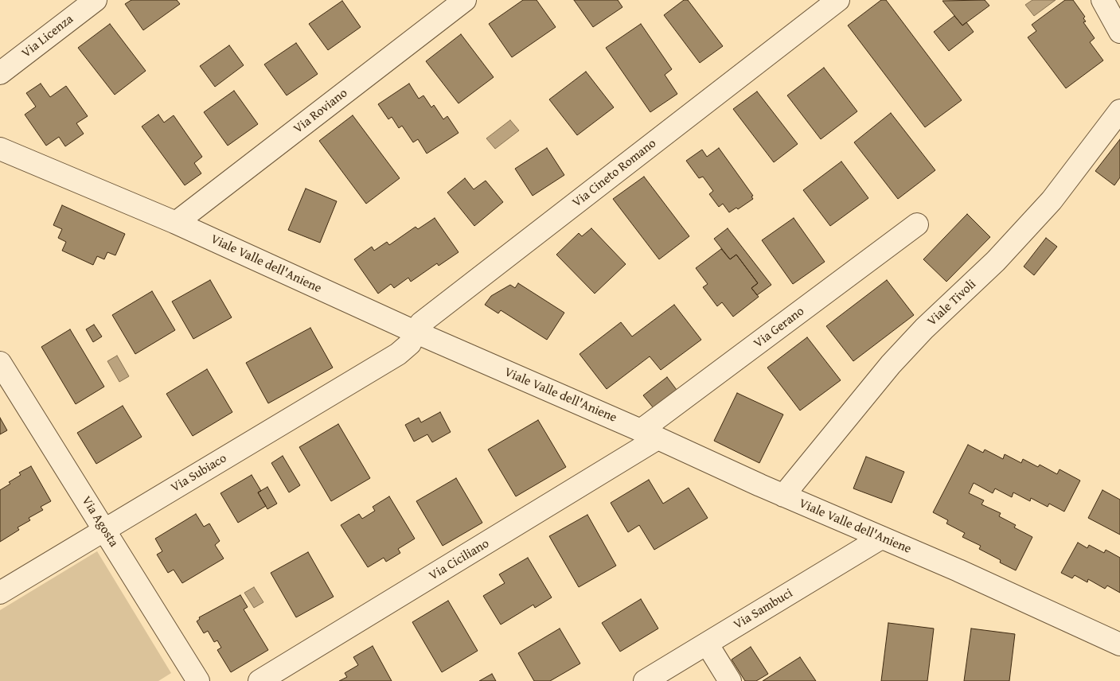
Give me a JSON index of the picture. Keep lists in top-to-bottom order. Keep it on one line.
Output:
{"streets":{"street":["Via Licenza","Via Roviano","Via Cineto Romano","Viale Valle dell'Aniene","Viale Tivoli","Via Gerano","Via Subiaco","Via Agosta","Via Ciciliano","Via Sambuci"]},"crossings":[["Via Roviano","Viale Valle dell'Aniene"],["Via Cineto Romano","Viale Valle dell'Aniene"],["Via Cineto Romano","Via Subiaco"],["Viale Valle dell'Aniene","Viale Tivoli"],["Viale Valle dell'Aniene","Via Gerano"],["Viale Valle dell'Aniene","Via Ciciliano"],["Viale Valle dell'Aniene","Via Sambuci"],["Via Gerano","Via Ciciliano"],["Via Subiaco","Via Agosta"]]}
